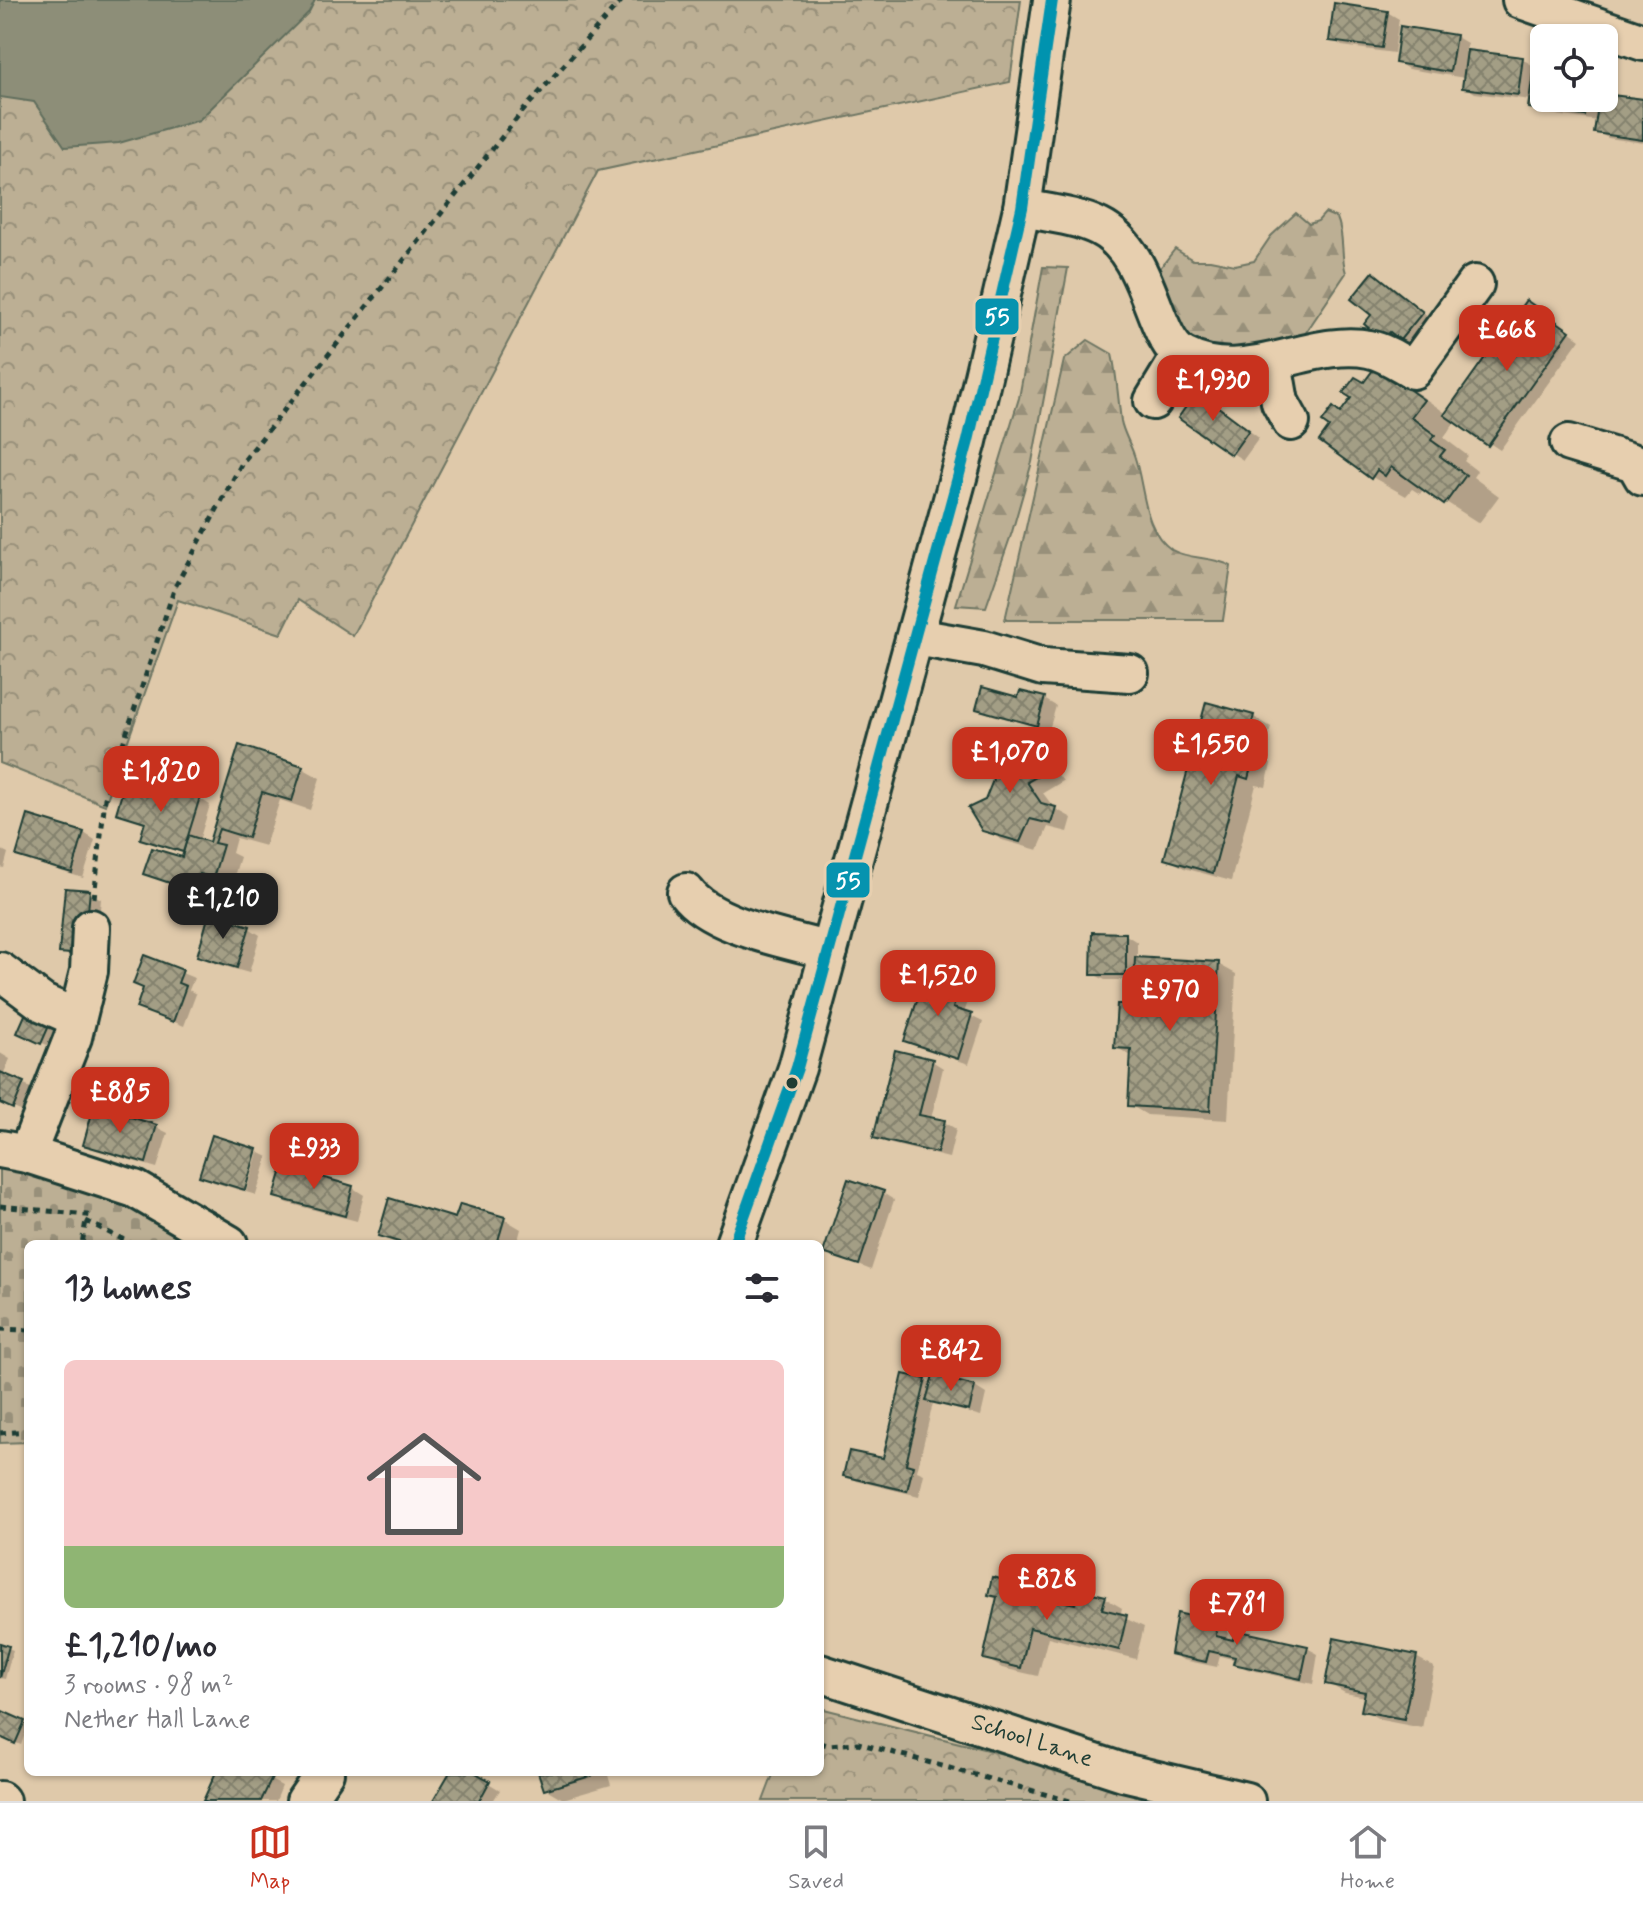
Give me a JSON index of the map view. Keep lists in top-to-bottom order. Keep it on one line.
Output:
{"streets":{"street":["School Lane"]},"lines":["transit line 55"],"page":{"price":["£668","£1,930","£1,550","£1,070","£1,820","£1,210","£1,520","£970","£885","£933","£842","£828","£781"],"heading":"13 homes","list":[{"name":"£1,210/mo","note":"3 rooms · 98 m² · Nether Hall Lane"}],"tabs":["Map","Saved","Home"]}}
